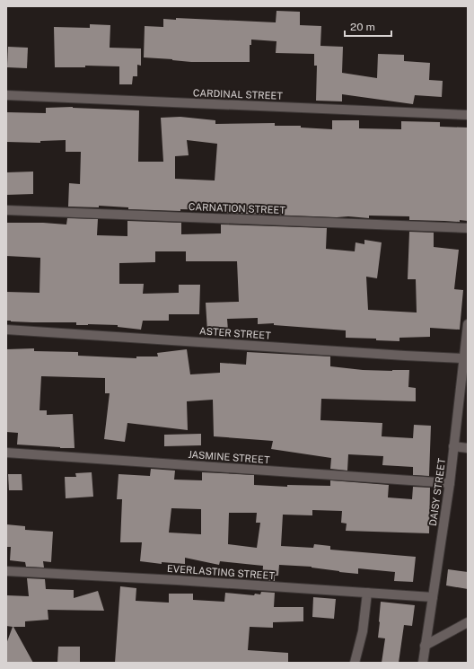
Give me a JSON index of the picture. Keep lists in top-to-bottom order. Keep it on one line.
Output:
{"streets":{"street":["CARDINAL STREET","CARNATION STREET","ASTER STREET","JASMINE STREET","DAISY STREET","EVERLASTING STREET"]},"crossings":[["ASTER STREET","DAISY STREET"],["JASMINE STREET","DAISY STREET"],["DAISY STREET","EVERLASTING STREET"]],"scale_bar":"20 m"}
